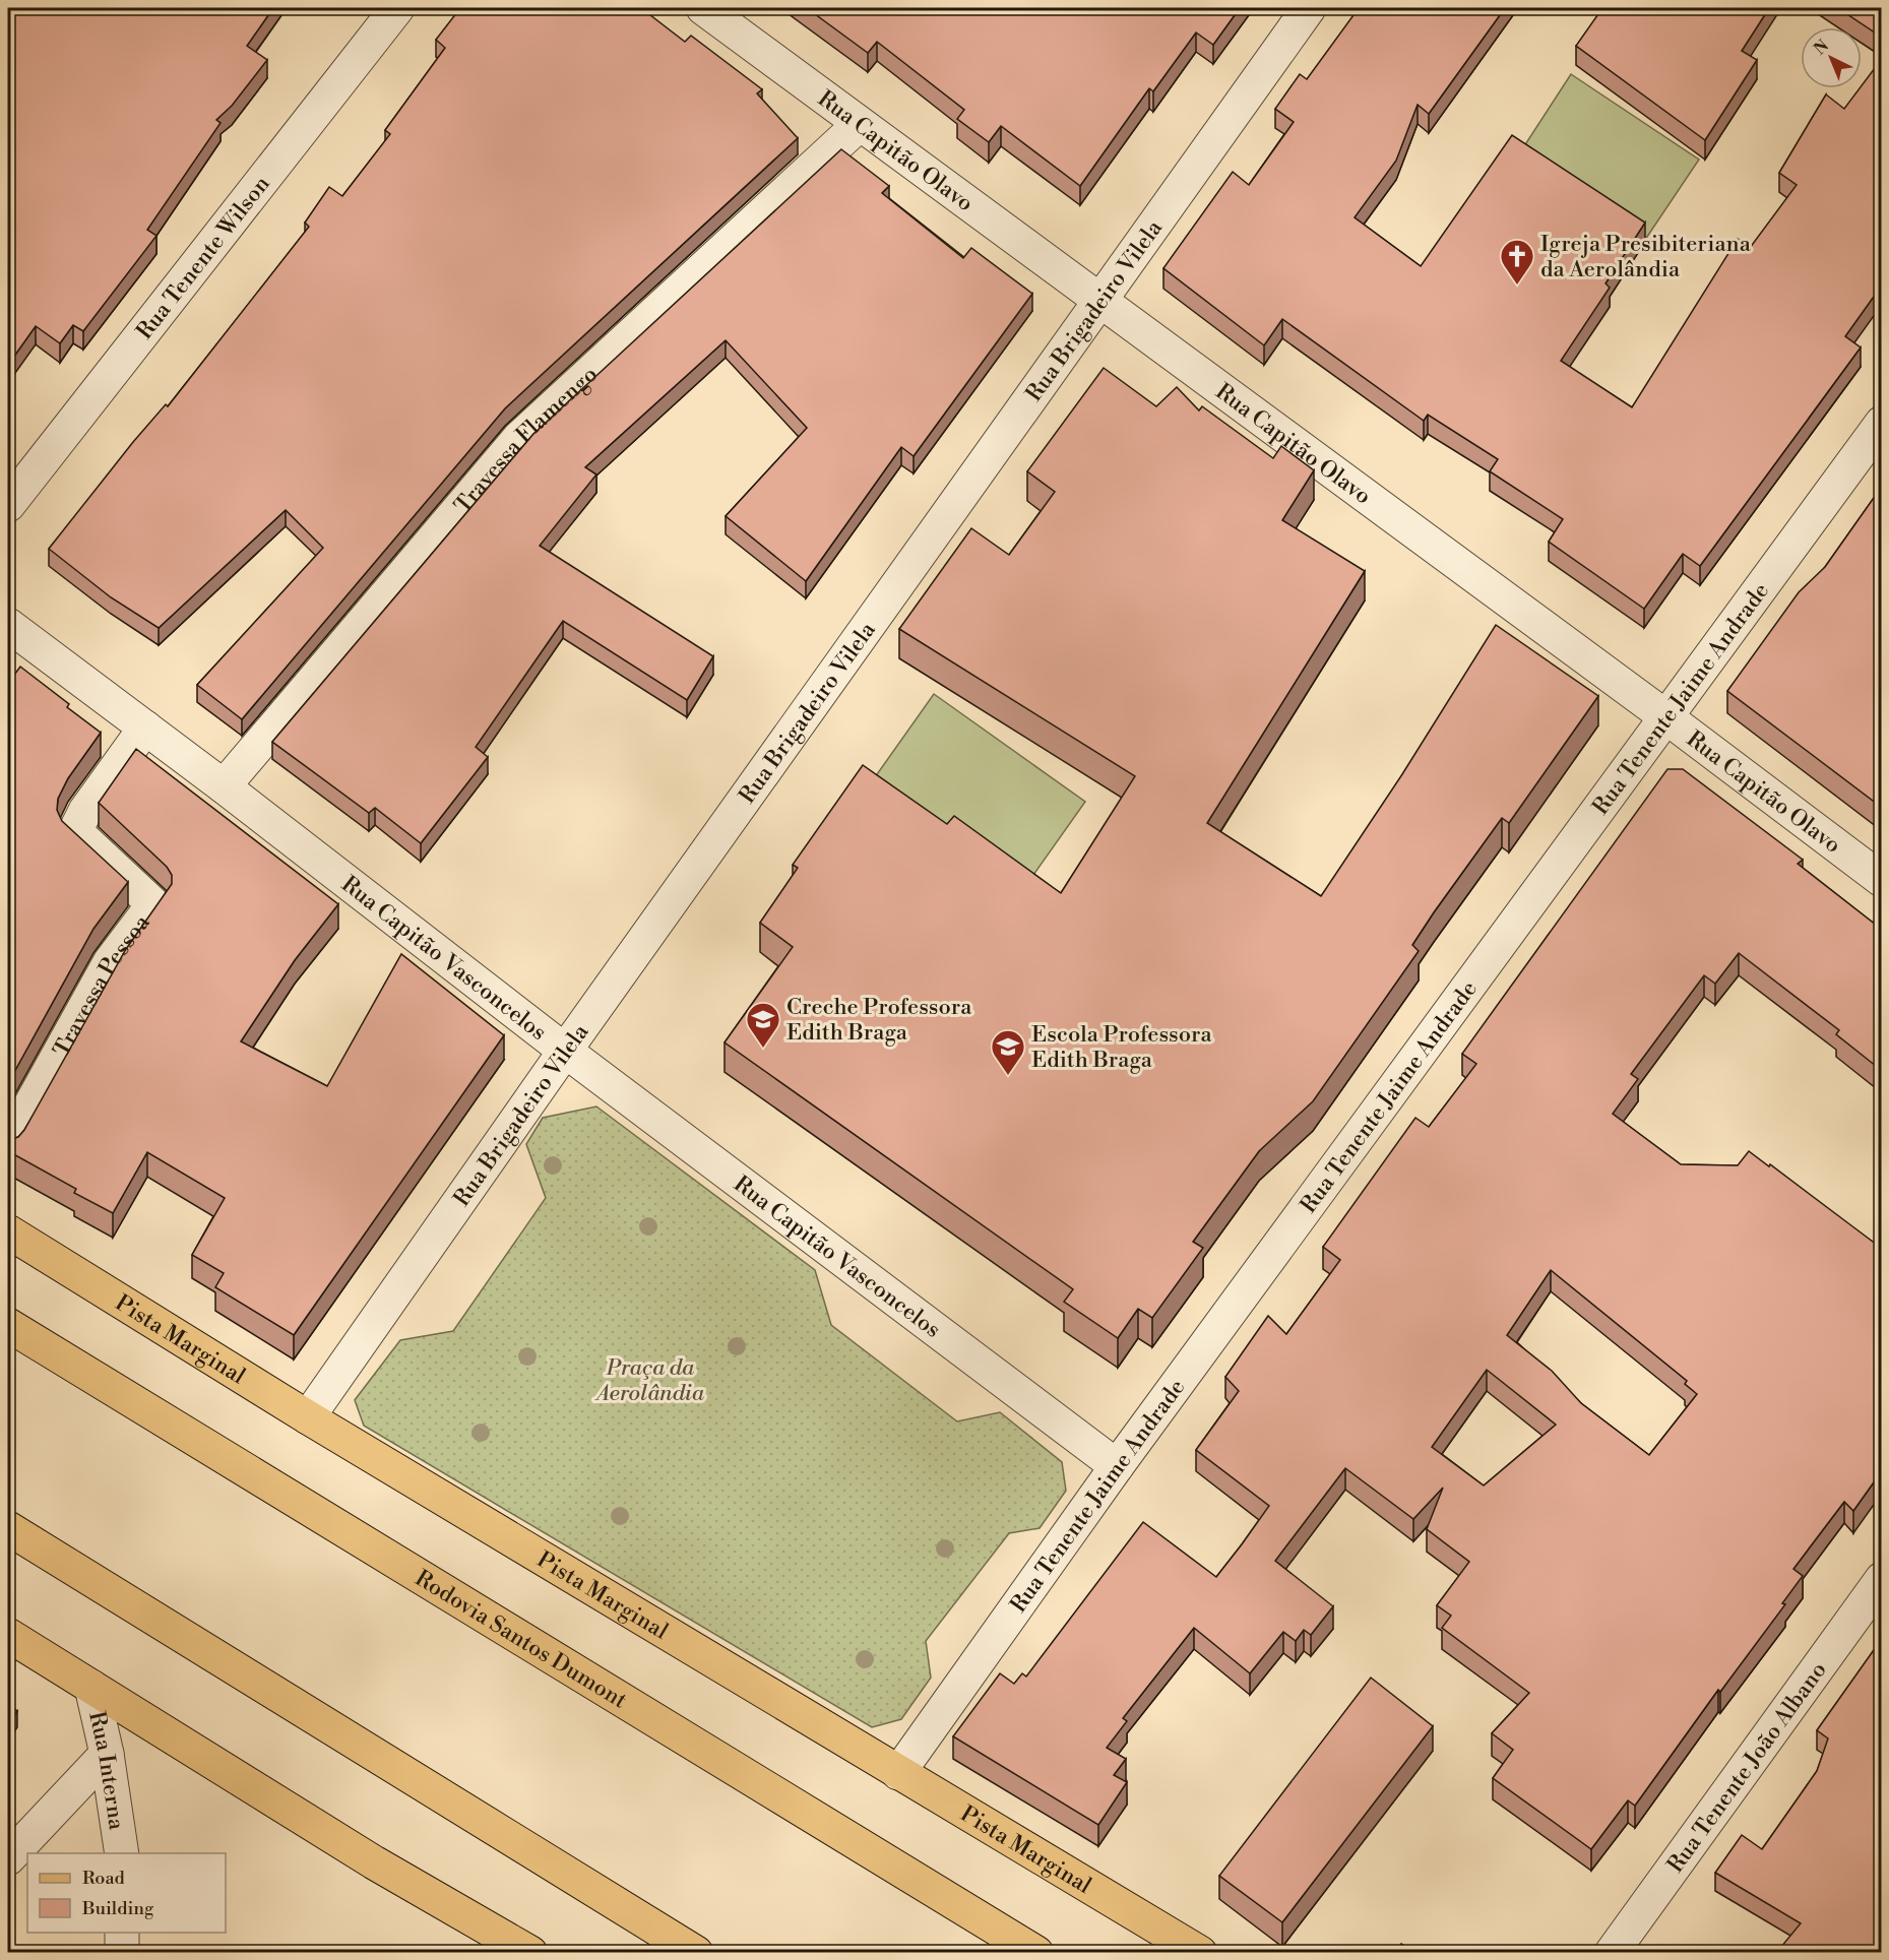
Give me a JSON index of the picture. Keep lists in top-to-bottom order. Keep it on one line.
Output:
{"streets":{"main road":["Pista Marginal","Rodovia Santos Dumont"],"street":["Rua Capitão Olavo","Rua Tenente Wilson","Rua Brigadeiro Vilela","Travessa Flamengo","Rua Tenente Jaime Andrade","Rua Capitão Vasconcelos","Travessa Pessoa","Rua Tenente João Albano","Rua Interna"]},"crossings":[["Rua Capitão Olavo","Rua Brigadeiro Vilela"],["Rua Capitão Olavo","Travessa Flamengo"],["Rua Capitão Olavo","Rua Tenente Jaime Andrade"],["Rua Brigadeiro Vilela","Rua Capitão Vasconcelos"],["Rua Brigadeiro Vilela","Pista Marginal"],["Travessa Flamengo","Rua Capitão Vasconcelos"],["Rua Tenente Jaime Andrade","Rua Capitão Vasconcelos"],["Rua Tenente Jaime Andrade","Pista Marginal"],["Rua Capitão Vasconcelos","Travessa Pessoa"]],"parks":["Praça da Aerolândia"],"places":{"church":["Igreja Presibiteriana da Aerolândia"],"school or university":["Creche Professora Edith Braga","Escola Professora Edith Braga"]},"legend":["Road","Building"],"north":"top left"}
